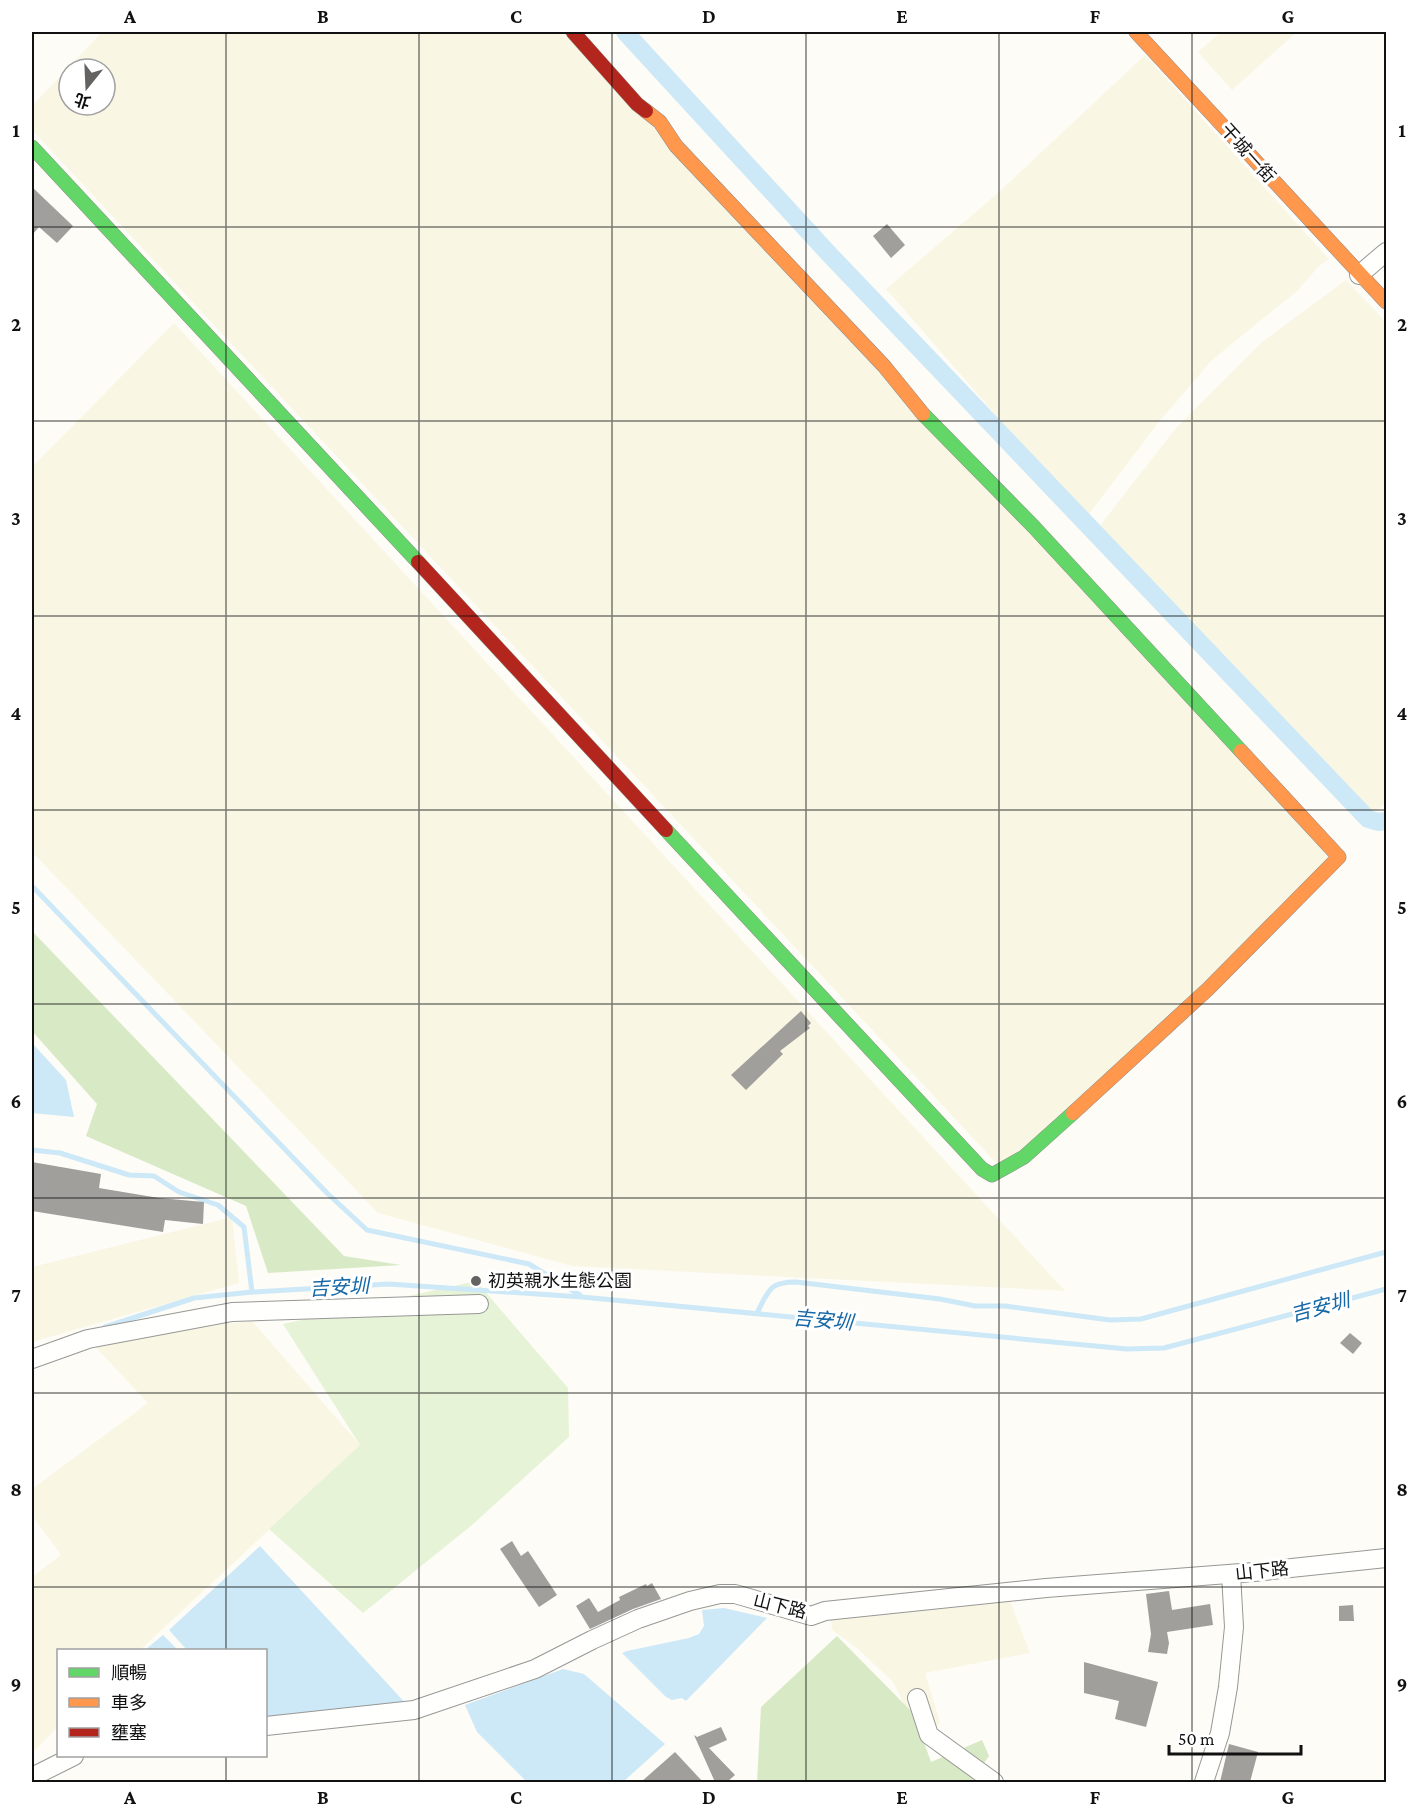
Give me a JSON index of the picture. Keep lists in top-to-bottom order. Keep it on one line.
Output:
{"streets":{"street":["干城一街","山下路"]},"water":["吉安圳"],"places":["初英親水生態公園"],"legend":["順暢","車多","壅塞"],"scale_bar":"50 m","north":"bottom","grid":{"columns":["A","B","C","D","E","F","G"],"rows":["1","2","3","4","5","6","7","8","9"]}}
